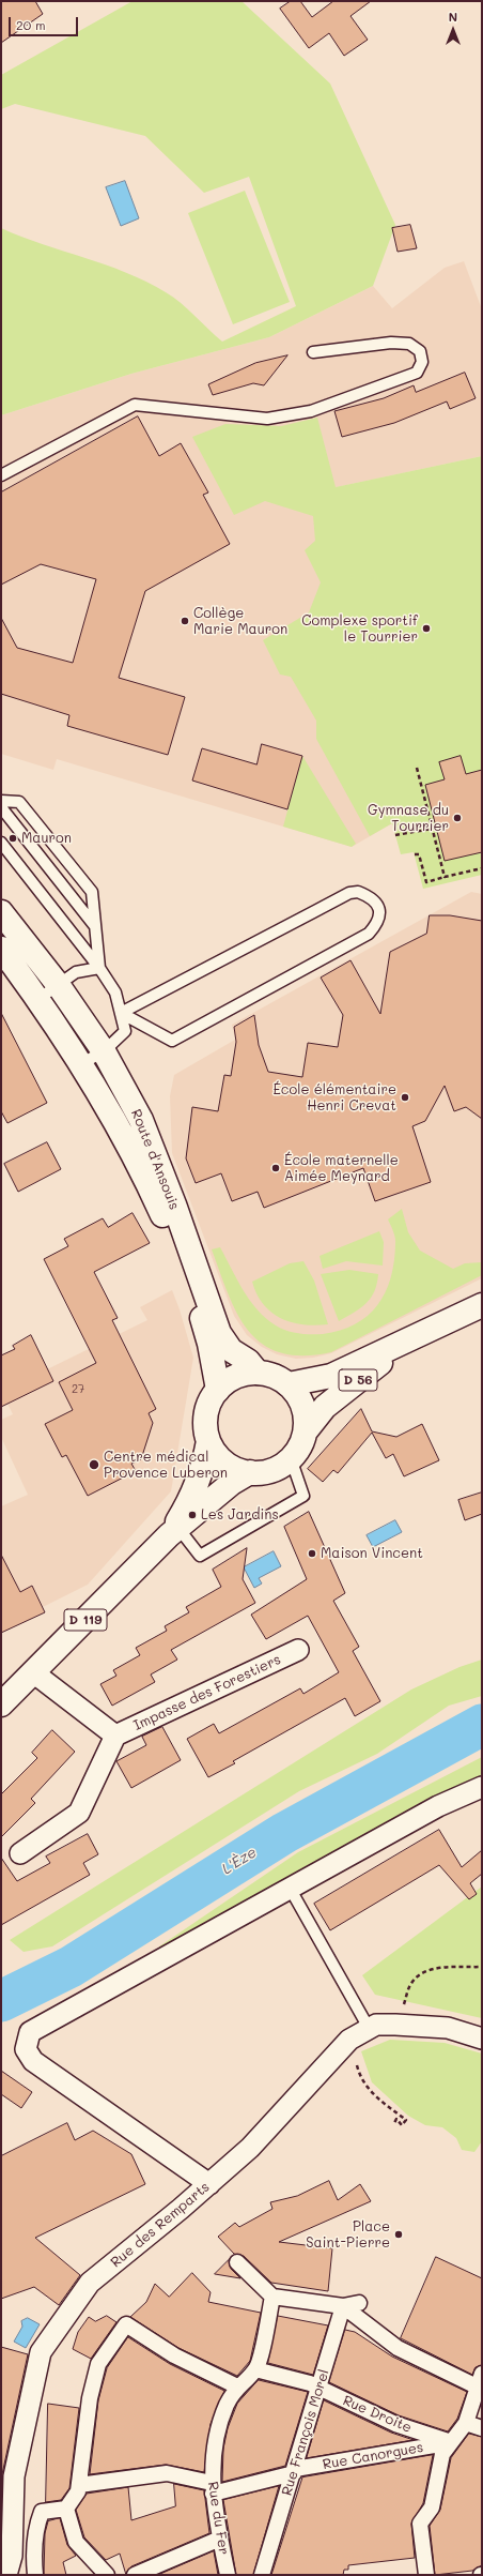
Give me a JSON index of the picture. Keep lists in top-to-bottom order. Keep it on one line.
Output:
{"streets":{"main road":["Route d'Ansouis","D 56","D 119"],"street":["Impasse des Forestiers","Rue des Remparts","Rue Droite","Rue François Morel","Rue Canorgues","Rue du Fer"]},"crossings":[["Route d'Ansouis","D 56"],["Route d'Ansouis","D 119"],["D 56","D 119"],["Rue Droite","Rue François Morel"],["Rue Droite","Rue Canorgues"],["Rue Droite","Rue du Fer"],["Rue François Morel","Rue Canorgues"],["Rue Canorgues","Rue du Fer"]],"water":["L'Èze"],"places":["Collège Marie Mauron","Complexe sportif le Tourrier","Gymnase du Tourrier","Mauron","École élémentaire Henri Crevat","École maternelle Aimée Meynard","Centre médical Provence Luberon","Les Jardins","Maison Vincent","Place Saint-Pierre"],"house_numbers":["27"],"scale_bar":"20 m","north":"top"}
